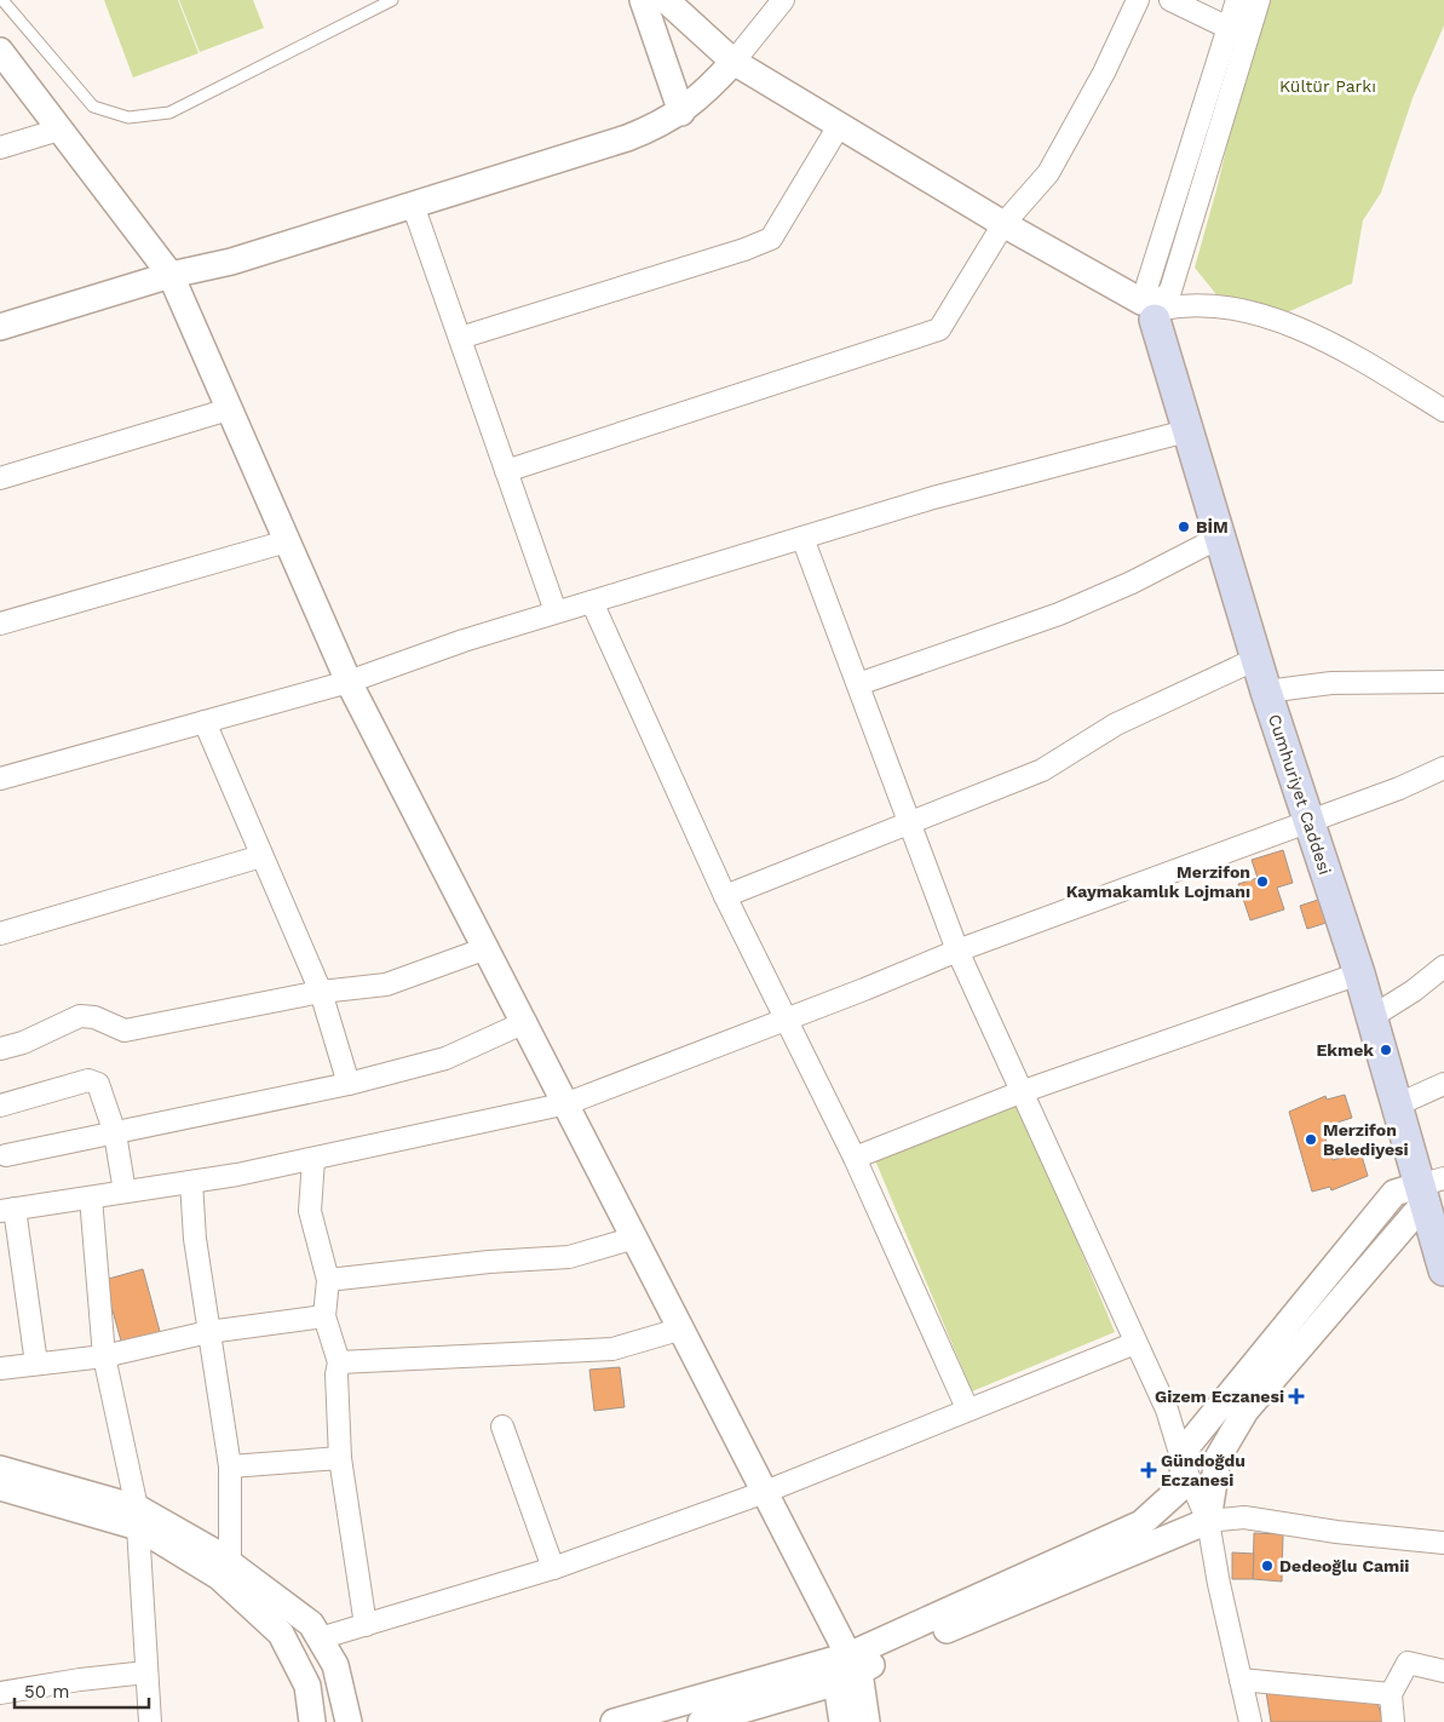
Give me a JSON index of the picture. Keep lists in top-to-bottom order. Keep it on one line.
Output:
{"streets":{"main road":["Cumhuriyet Caddesi"]},"parks":["Kültür Parkı"],"places":{"other":["BİM","Merzifon Kaymakamlık Lojmanı","Ekmek","Merzifon Belediyesi","Dedeoğlu Camii"],"health":["Gizem Eczanesi","Gündoğdu Eczanesi"]},"scale_bar":"50 m"}
